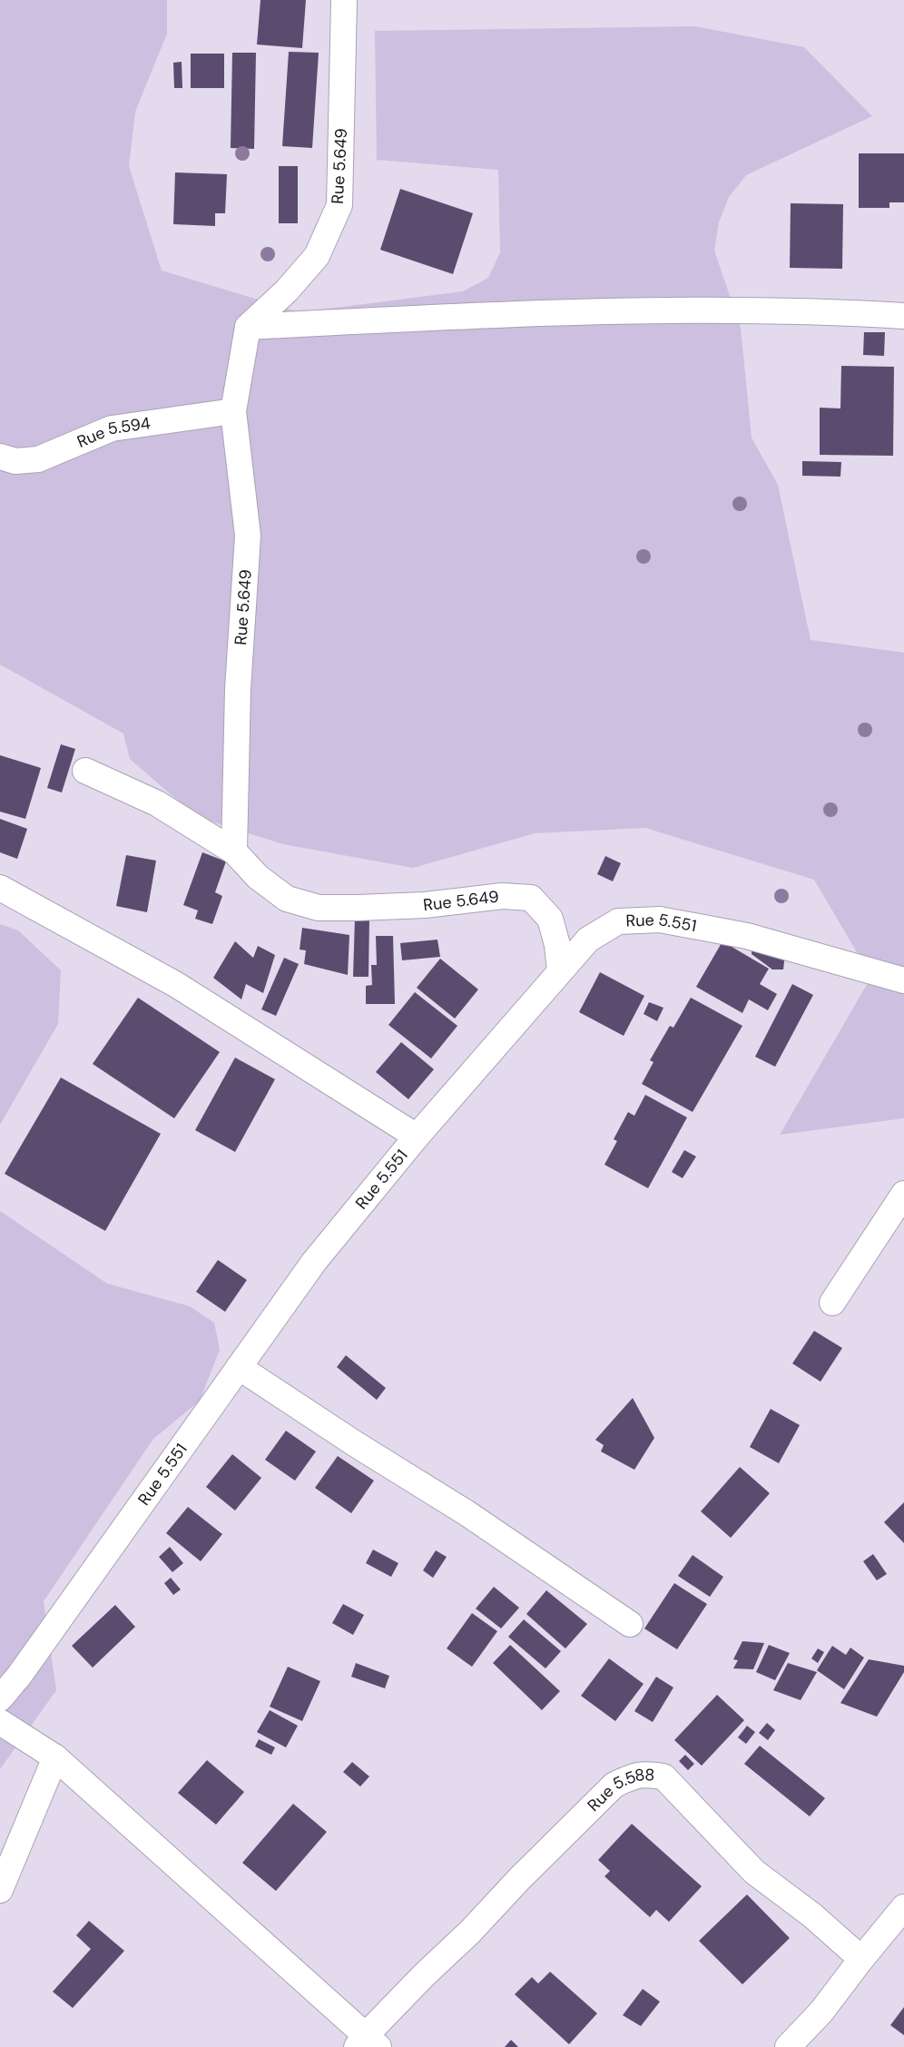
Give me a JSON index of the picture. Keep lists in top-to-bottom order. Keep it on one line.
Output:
{"streets":{"street":["Rue 5.649","Rue 5.594","Rue 5.551","Rue 5.588"]},"crossings":[["Rue 5.649","Rue 5.594"],["Rue 5.649","Rue 5.551"]]}
